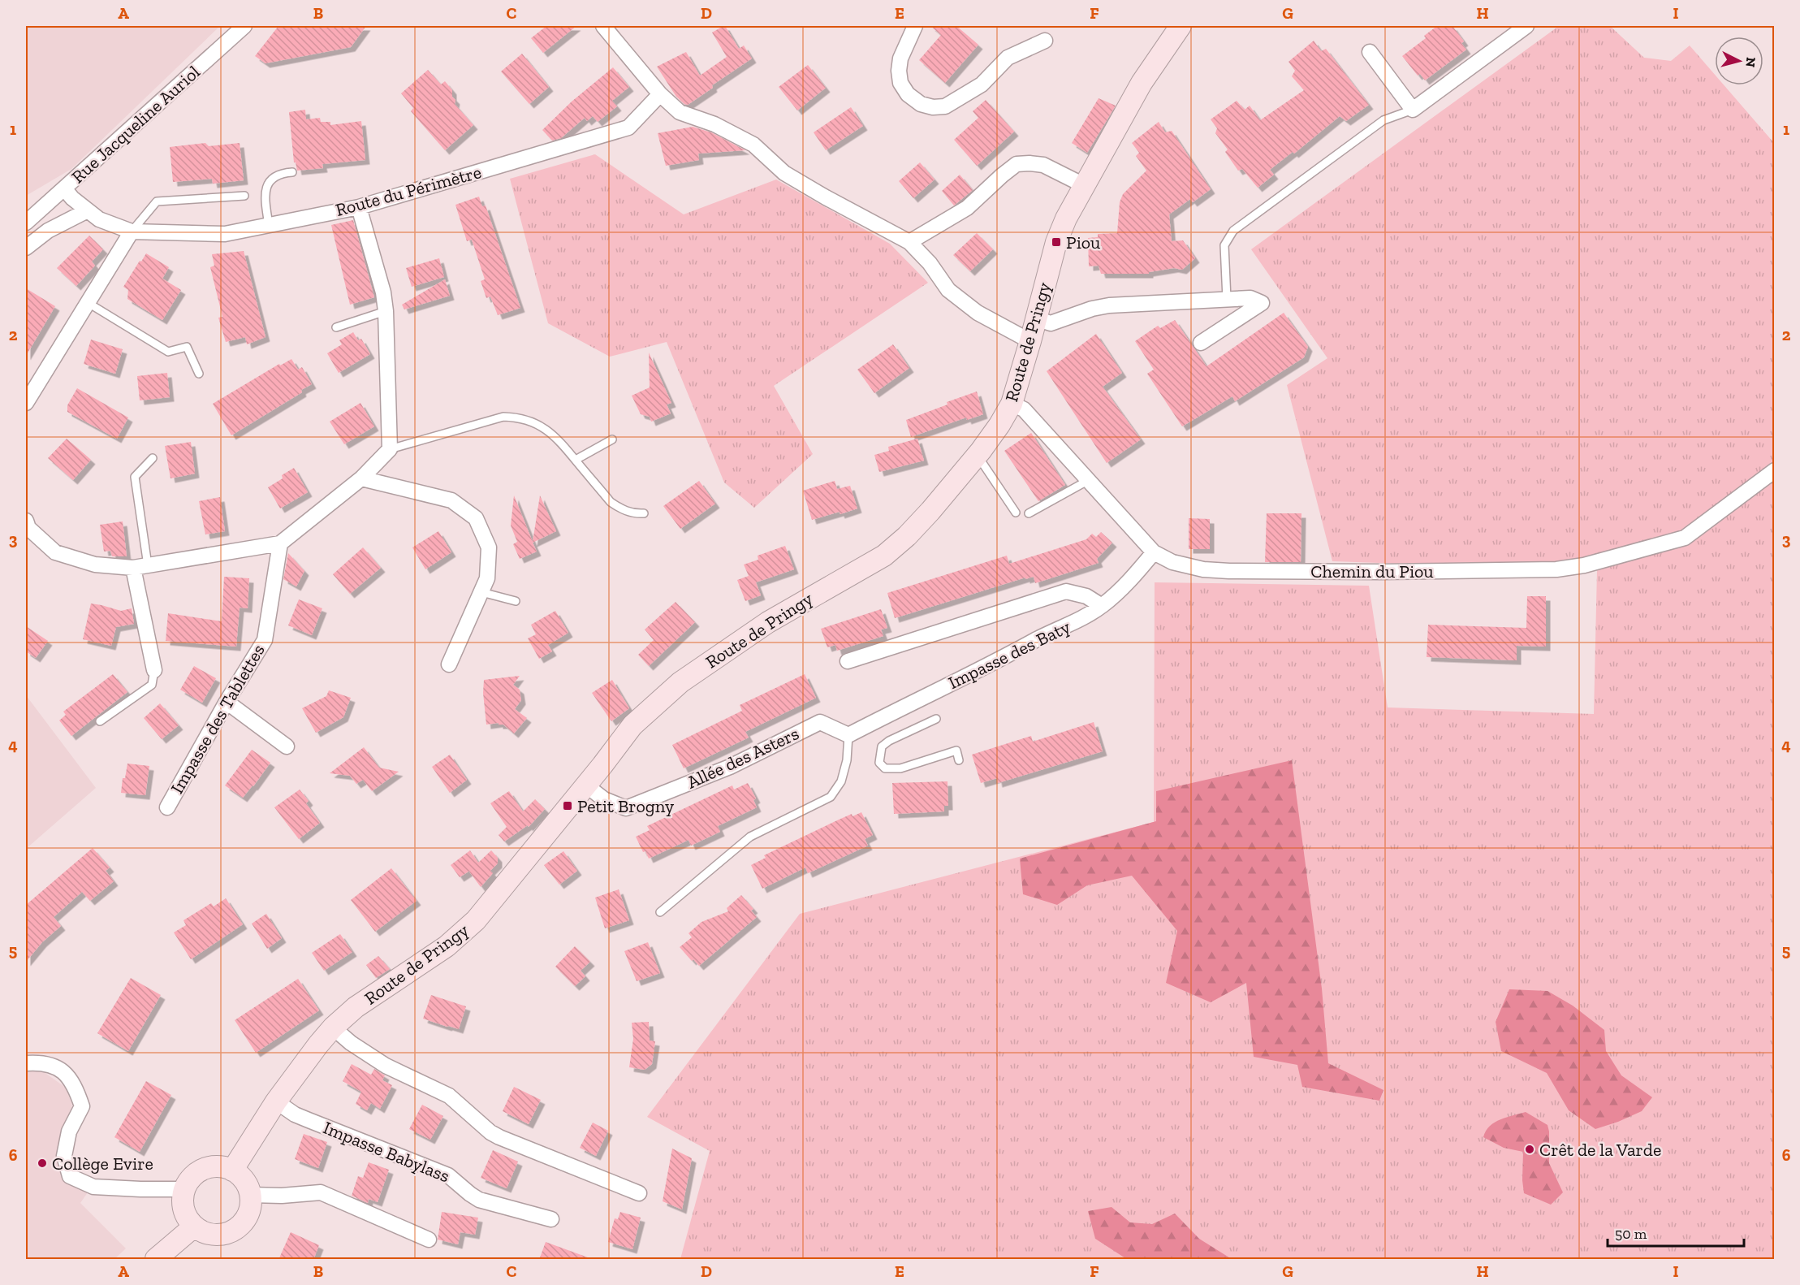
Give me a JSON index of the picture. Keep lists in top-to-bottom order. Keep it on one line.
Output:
{"streets":{"street":["Rue Jacqueline Auriol","Route du Périmètre","Route de Pringy","Chemin du Piou","Impasse des Baty","Impasse des Tablettes","Allée des Asters","Impasse Babylass"]},"crossings":[["Rue Jacqueline Auriol","Route du Périmètre"],["Route de Pringy","Chemin du Piou"],["Route de Pringy","Allée des Asters"],["Route de Pringy","Impasse Babylass"],["Chemin du Piou","Impasse des Baty"],["Impasse des Baty","Allée des Asters"]],"places":{"transit":["Piou","Petit Brogny"],"other":["Crêt de la Varde","Collège Evire"]},"scale_bar":"50 m","north":"right","grid":{"columns":["A","B","C","D","E","F","G","H","I"],"rows":["1","2","3","4","5","6"]}}
